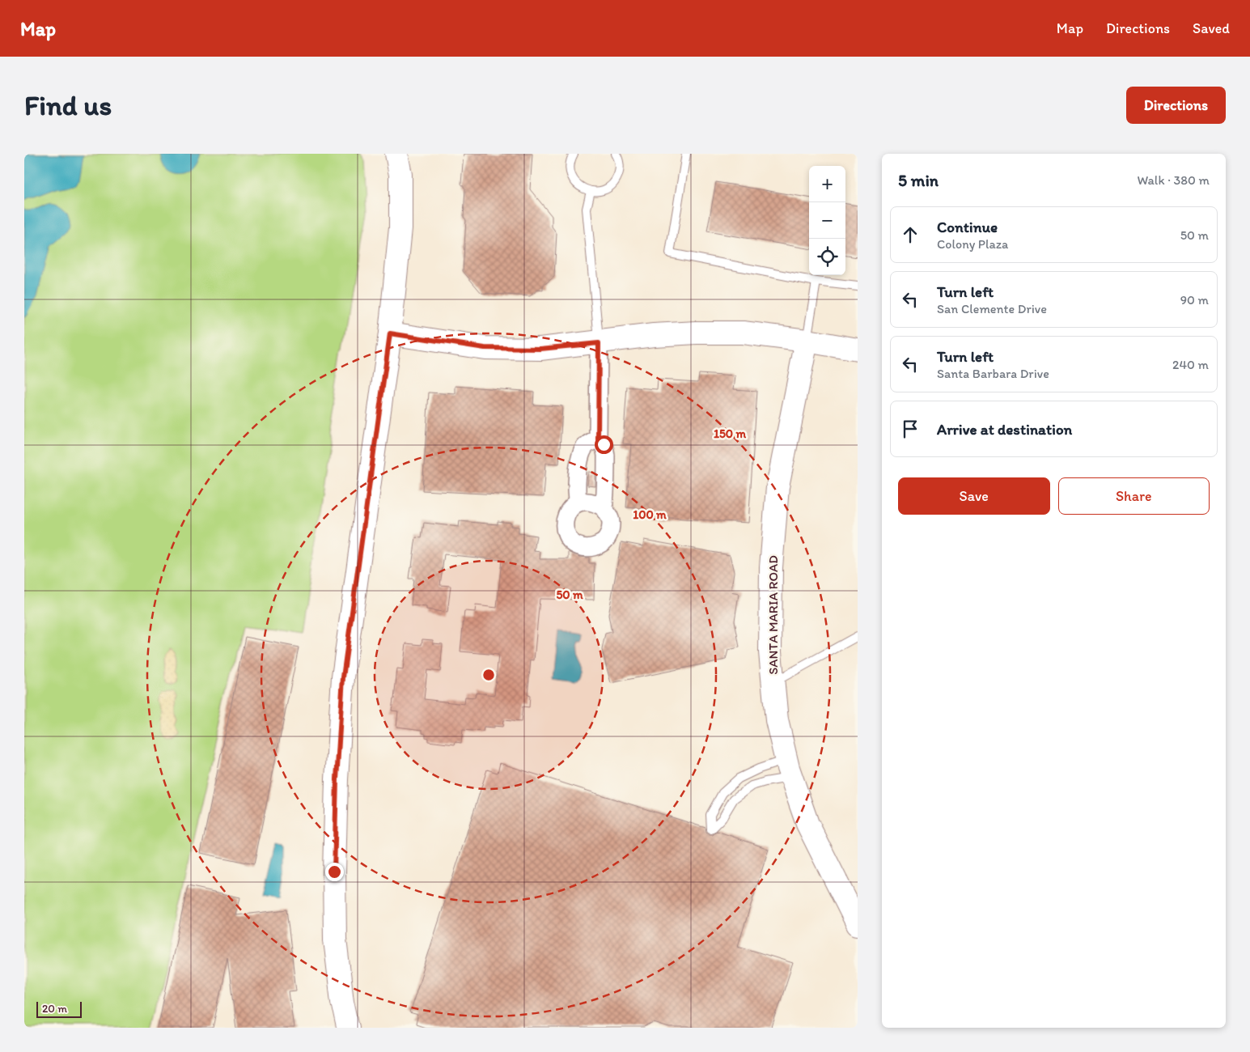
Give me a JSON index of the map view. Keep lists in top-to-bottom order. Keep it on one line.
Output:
{"streets":{"street":["SANTA MARIA ROAD"]},"scale_bar":"20 m","page":{"header":"Map","nav":["Map","Directions","Saved"],"buttons":["Directions",["Save","Share"]],"title":"Find us","heading":["5 min","Walk · 380 m"],"map_buttons":["+","−"],"list":[["Continue","Colony Plaza","50 m"],["Turn left","San Clemente Drive","90 m"],["Turn left","Santa Barbara Drive","240 m"],"Arrive at destination"],"scale":"20 m"},"rings":["150 m","100 m","50 m"]}
